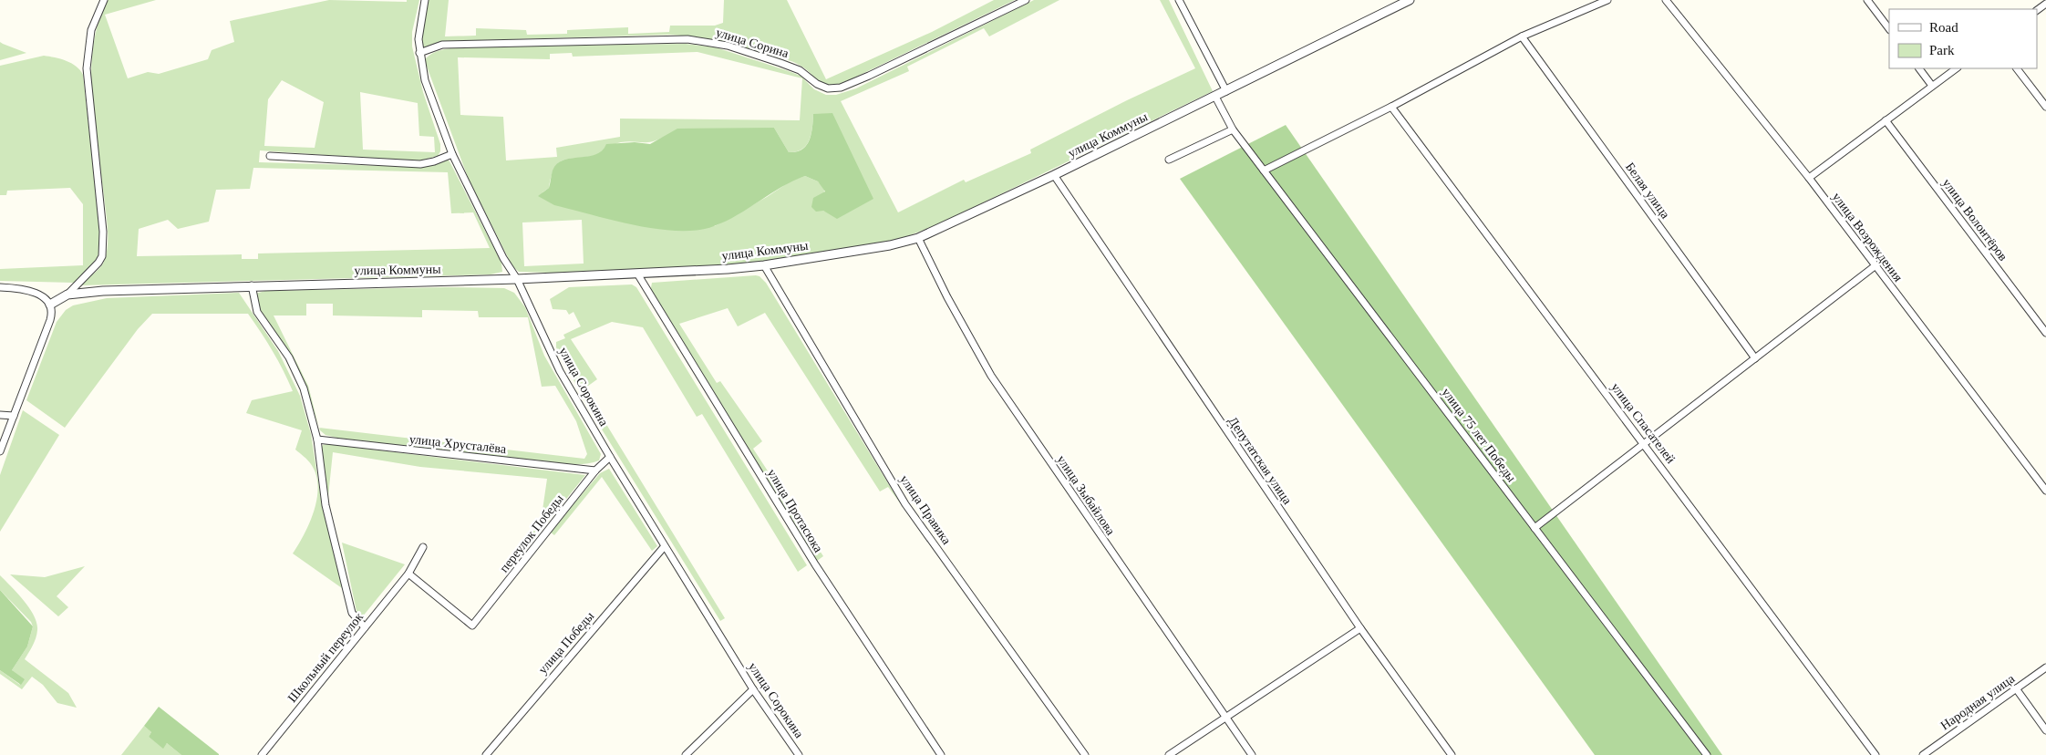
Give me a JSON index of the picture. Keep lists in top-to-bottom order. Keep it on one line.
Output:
{"streets":{"street":["улица Сорина","улица Коммуны","Белая улица","улица Волонтёров","улица Возрождения","улица Сорокина","улица Спасателей","улица 75 лет Победы","улица Хрусталёва","Депутатская улица","улица Зыбайлова","улица Правика","улица Протасюка","переулок Победы","улица Победы","Школьный переулок","Народная улица"]},"crossings":[["улица Сорина","улица Сорокина"],["улица Коммуны","улица Сорокина"],["улица Коммуны","улица 75 лет Победы"],["улица Коммуны","Депутатская улица"],["улица Коммуны","улица Зыбайлова"],["улица Коммуны","улица Правика"],["улица Коммуны","улица Протасюка"],["улица Сорокина","переулок Победы"],["улица Сорокина","улица Победы"],["улица Хрусталёва","переулок Победы"],["переулок Победы","Школьный переулок"]],"legend":["Road","Park"]}
